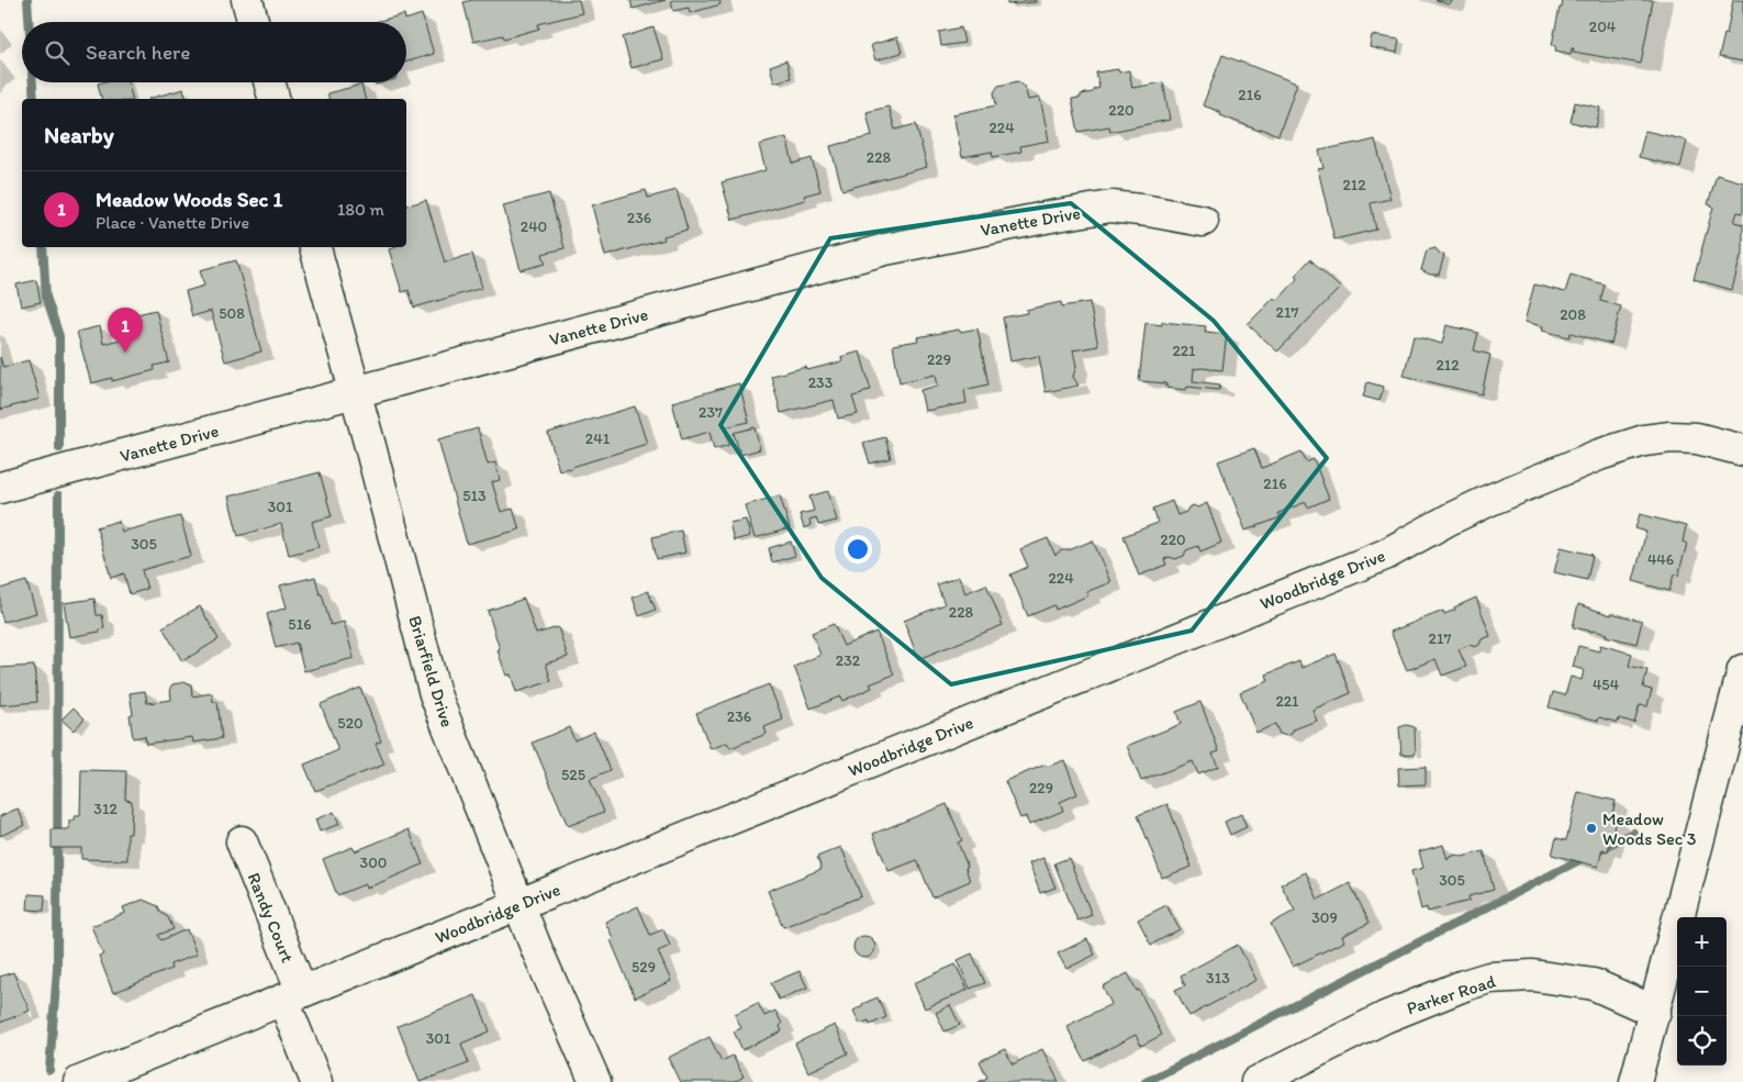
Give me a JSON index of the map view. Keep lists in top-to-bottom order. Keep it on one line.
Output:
{"streets":{"street":["Vanette Drive","Woodbridge Drive","Briarfield Drive","Randy Court","Parker Road"]},"crossings":[["Vanette Drive","Briarfield Drive"],["Woodbridge Drive","Briarfield Drive"],["Woodbridge Drive","Randy Court"]],"places":["Meadow Woods Sec 3"],"house_numbers":["204","216","220","224","228","212","236","240","217","508","208","221","229","212","233","237","241","216","513","301","220","305","446","224","228","516","217","232","454","221","236","520","525","229","312","300","305","309","529","313","301"],"page":{"search":"Search here","heading":"Nearby","list":[{"mark":"1","name":"Meadow Woods Sec 1","note":"Place · Vanette Drive","value":"180 m"}],"pins":"1","map_buttons":["+","−"]}}
